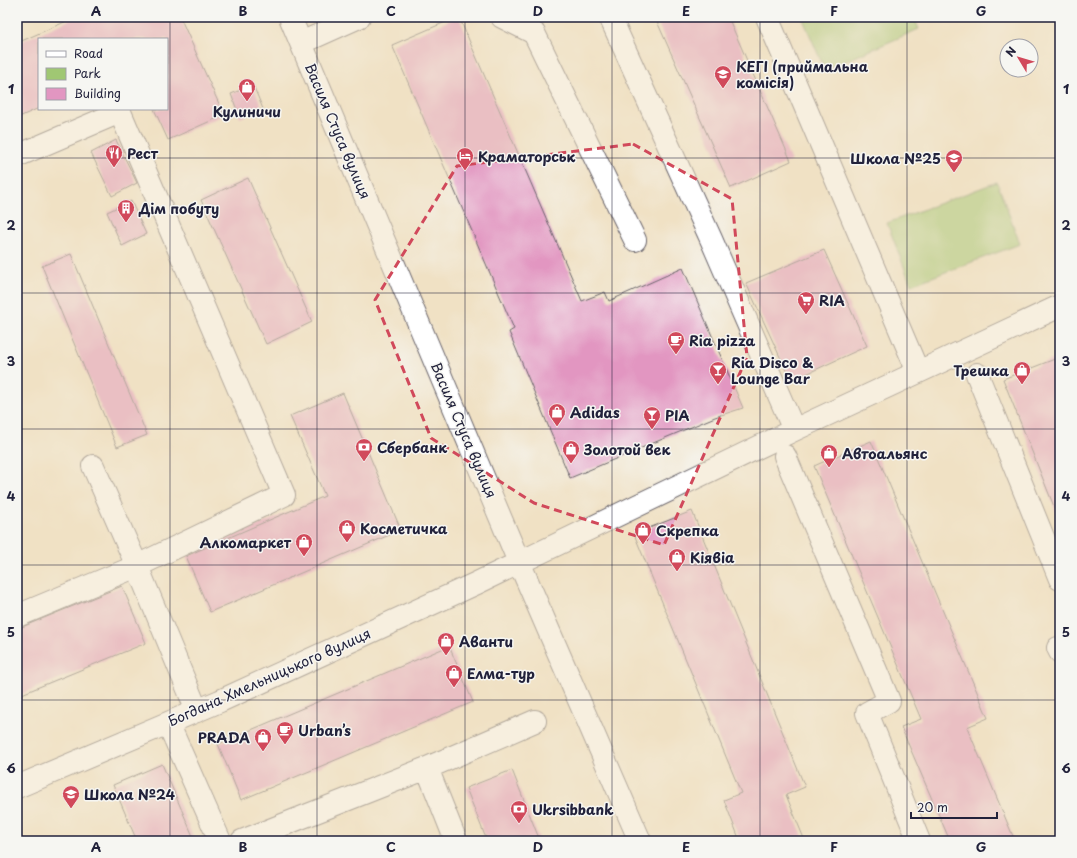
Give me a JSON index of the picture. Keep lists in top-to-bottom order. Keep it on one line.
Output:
{"streets":{"street":["Василя Стуса вулиця","Богдана Хмельницького вулиця"]},"crossings":[["Василя Стуса вулиця","Богдана Хмельницького вулиця"]],"places":{"school or university":["КЕГІ (приймальна комісія)","Школа №25","Школа №24"],"shop":["Кулиничи","Трешка","Adidas","Золотой век","Автоальянс","Косметичка","Скрепка","Алкомаркет","Кіявіа","Аванти","Елма-тур","PRADA"],"restaurant":["Рест"],"hotel":["Краматорськ"],"building":["Дім побуту"],"supermarket":["RIA"],"cafe":["Ria pizza","Urban’s"],"bar":["Ria Disco & Lounge Bar","РІА"],"bank":["Сбербанк","Ukrsibbank"]},"legend":["Road","Park","Building"],"scale_bar":"20 m","north":"top left","grid":{"columns":["A","B","C","D","E","F","G"],"rows":["1","2","3","4","5","6"]}}
